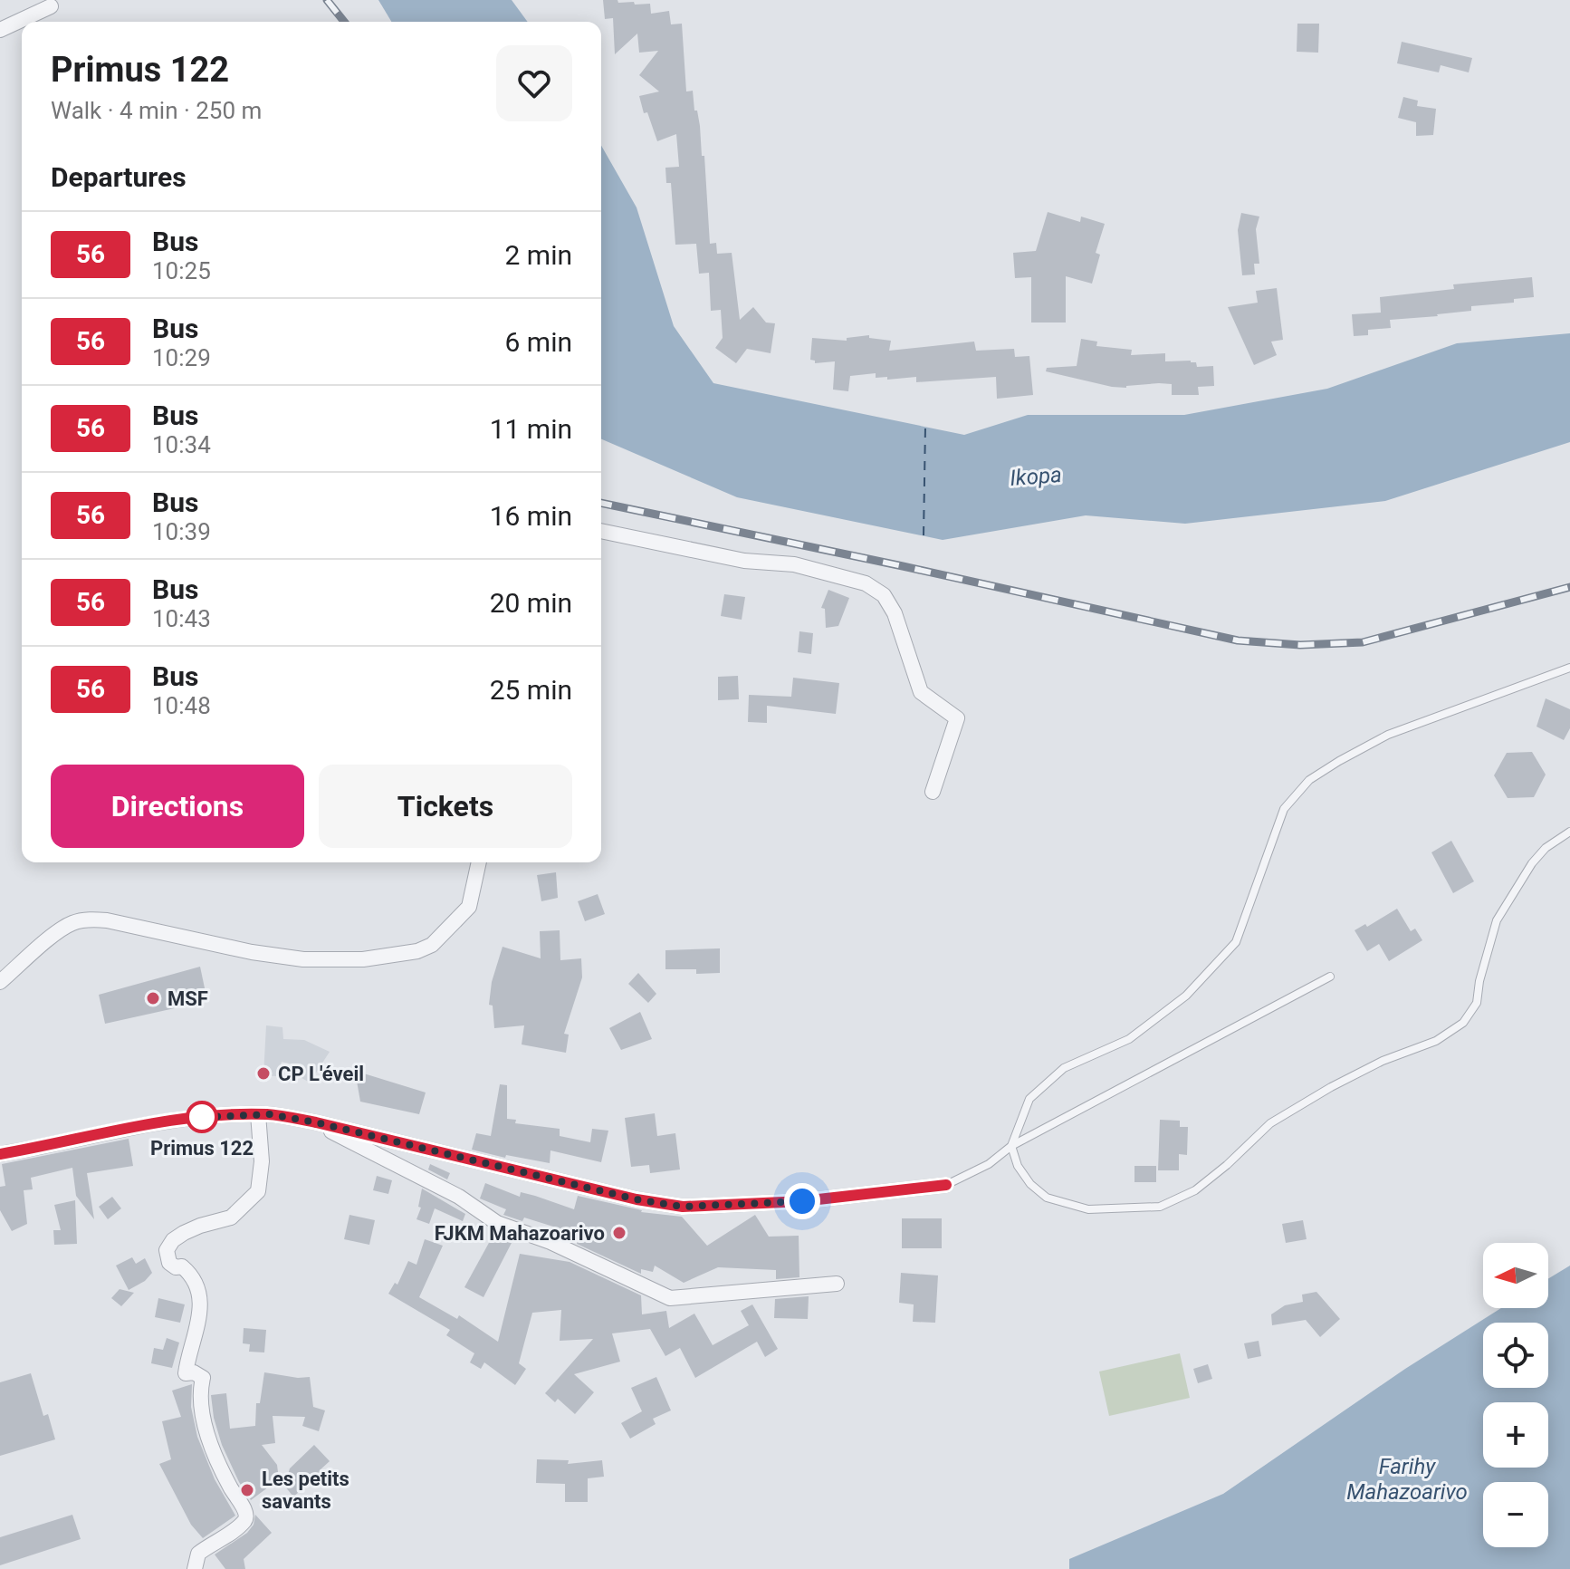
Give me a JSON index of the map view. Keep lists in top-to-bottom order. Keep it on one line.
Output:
{"water":["Ikopa","Farihy Mahazoarivo"],"places":["MSF","CP L'éveil","Primus 122","FJKM Mahazoarivo","Les petits savants"],"lines":["bus line 56"],"north":"left","page":{"heading":[["Primus 122","Walk · 4 min · 250 m"],"Departures"],"list":[{"mark":"56","name":"Bus","note":"10:25","value":"2 min"},{"mark":"56","name":"Bus","note":"10:29","value":"6 min"},{"mark":"56","name":"Bus","note":"10:34","value":"11 min"},{"mark":"56","name":"Bus","note":"10:39","value":"16 min"},{"mark":"56","name":"Bus","note":"10:43","value":"20 min"},{"mark":"56","name":"Bus","note":"10:48","value":"25 min"}],"buttons":["Directions","Tickets"],"map_buttons":["+","−"]}}
